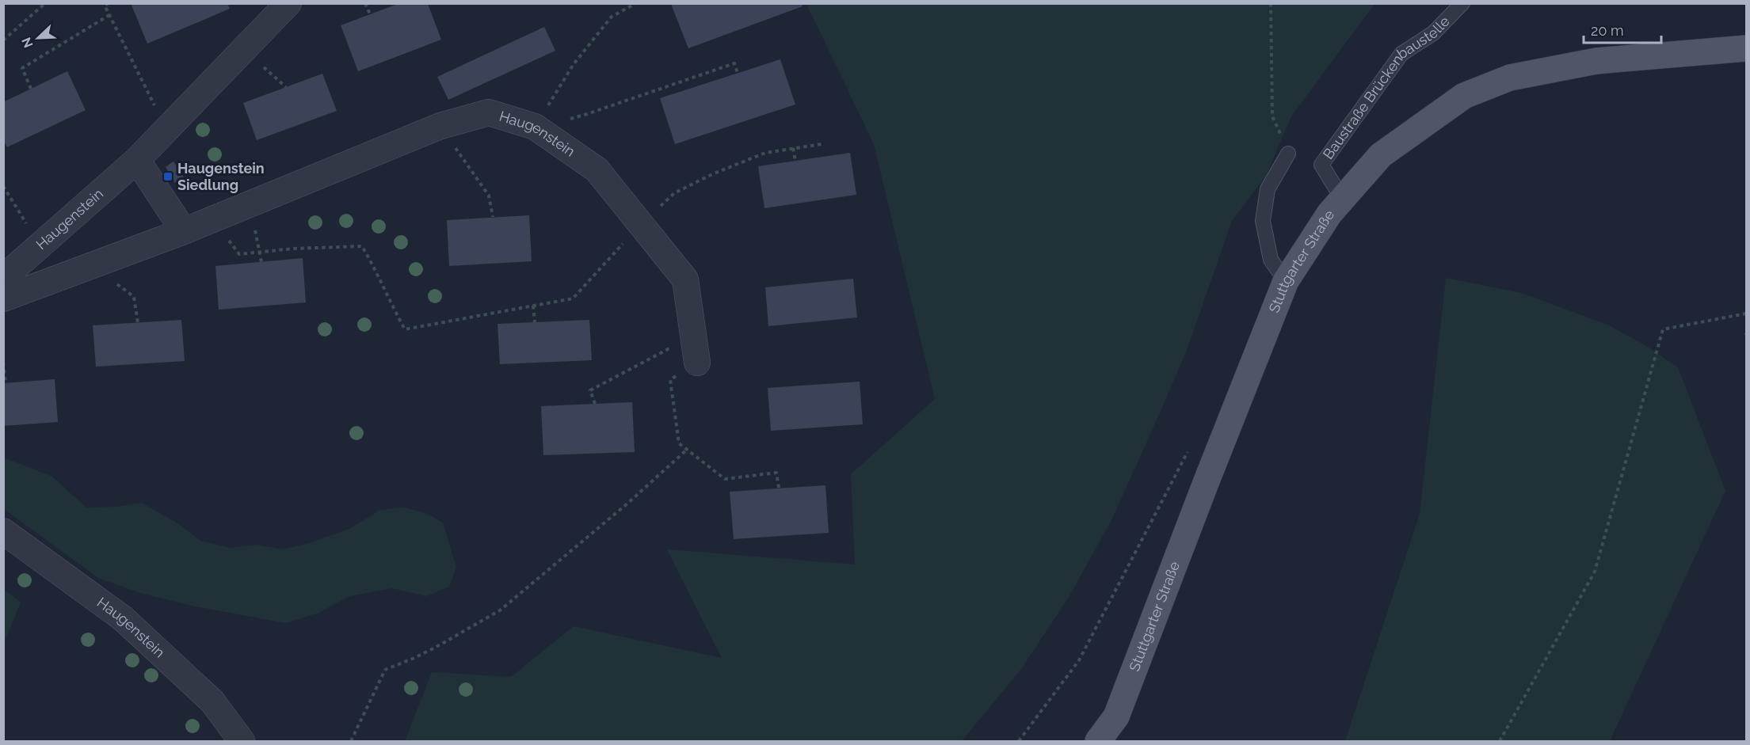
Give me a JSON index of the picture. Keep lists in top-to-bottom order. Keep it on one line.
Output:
{"streets":{"main road":["Stuttgarter Straße"],"street":["Haugenstein"],"lane":["Baustraße Brückenbaustelle"]},"crossings":[["Baustraße Brückenbaustelle","Stuttgarter Straße"]],"places":{"transit":["Haugenstein Siedlung"]},"scale_bar":"20 m","north":"bottom left"}
